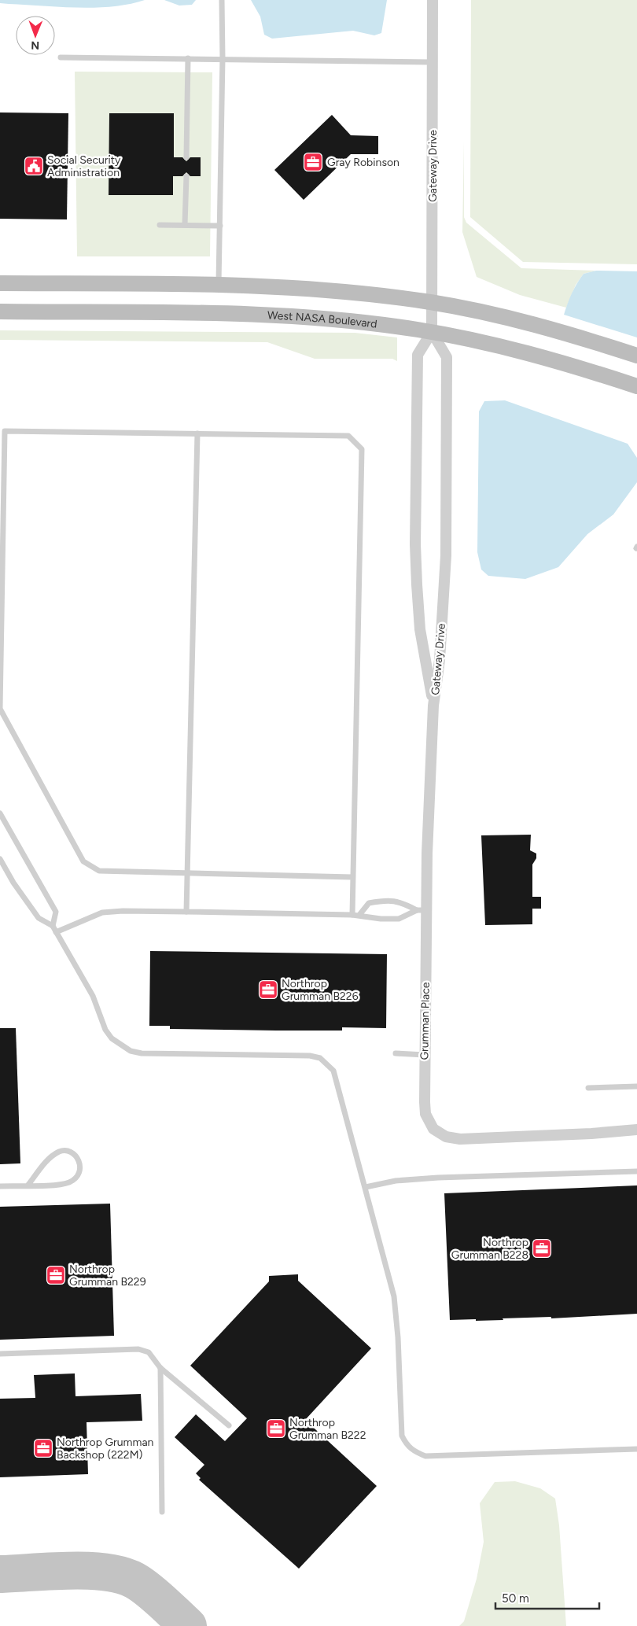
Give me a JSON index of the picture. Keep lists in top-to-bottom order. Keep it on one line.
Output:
{"streets":{"main road":["West NASA Boulevard"],"street":["Gateway Drive","Grumman Place"]},"crossings":[["Gateway Drive","West NASA Boulevard"],["Gateway Drive","Grumman Place"]],"places":{"office":["Gray Robinson","Northrop Grumman B226","Northrop Grumman B228","Northrop Grumman B229","Northrop Grumman B222","Northrop Grumman Backshop (222M)"],"public building":["Social Security Administration"]},"scale_bar":"50 m","north":"bottom"}
